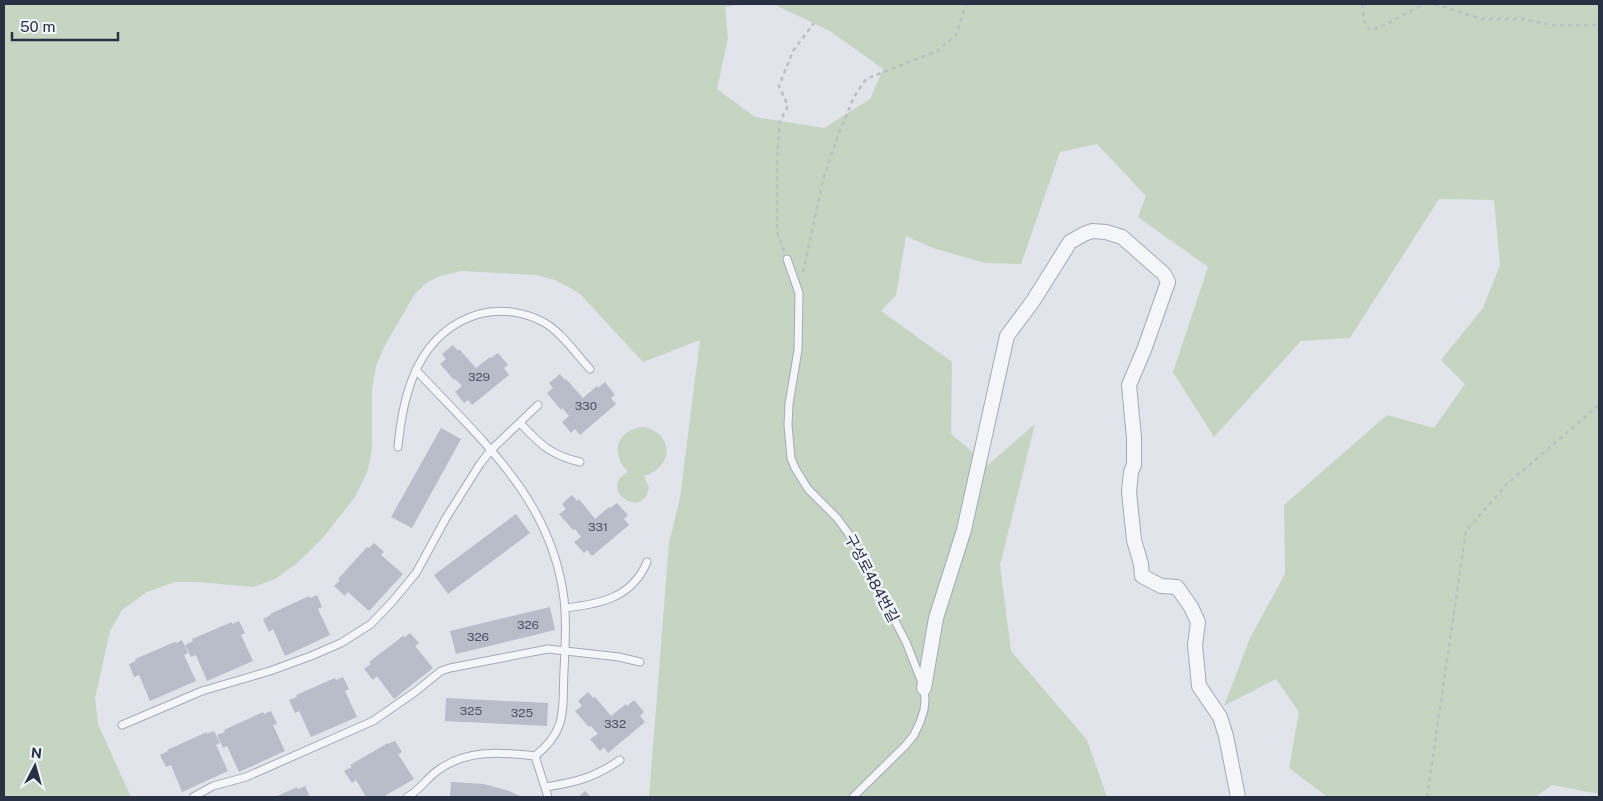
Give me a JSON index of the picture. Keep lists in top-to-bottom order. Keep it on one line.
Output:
{"streets":{"lane":["구성로484번길"]},"house_numbers":["329","330","331","326","326","325","325","332"],"scale_bar":"50 m","north":"top"}
